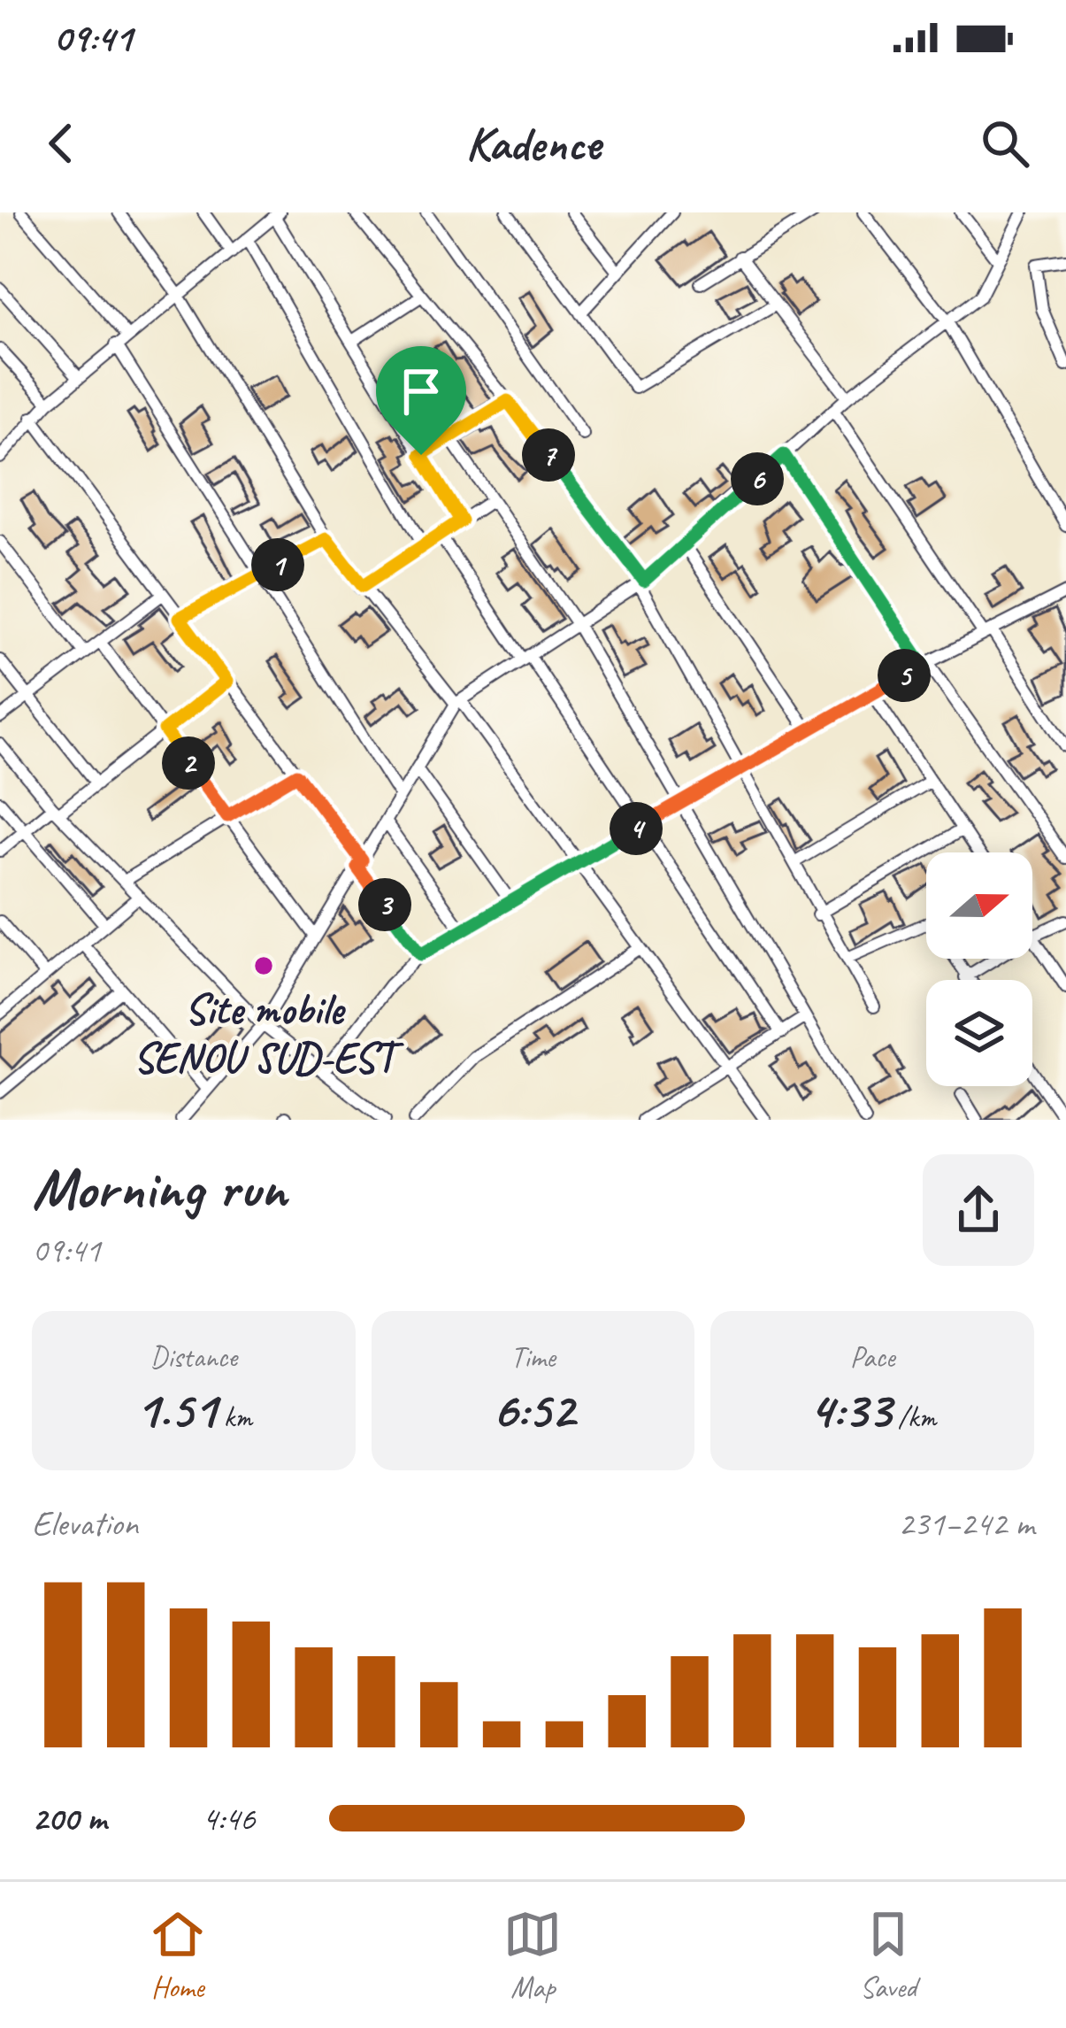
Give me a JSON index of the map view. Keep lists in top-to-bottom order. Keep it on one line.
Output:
{"places":["Site mobile SENOU SUD-EST"],"north":"right","page":{"status":"09:41","header":"Kadence","pins":["7","6","1","5","2","4","3"],"heading":["Morning run","09:41"],"stats":[["Distance","1.51 km"],["Time","6:52"],["Pace","4:33 /km"]],"chart":["Elevation","231–242 m"],"list":[{"name":"200 m","note":"4:46"}],"tabs":["Home","Map","Saved"]}}
